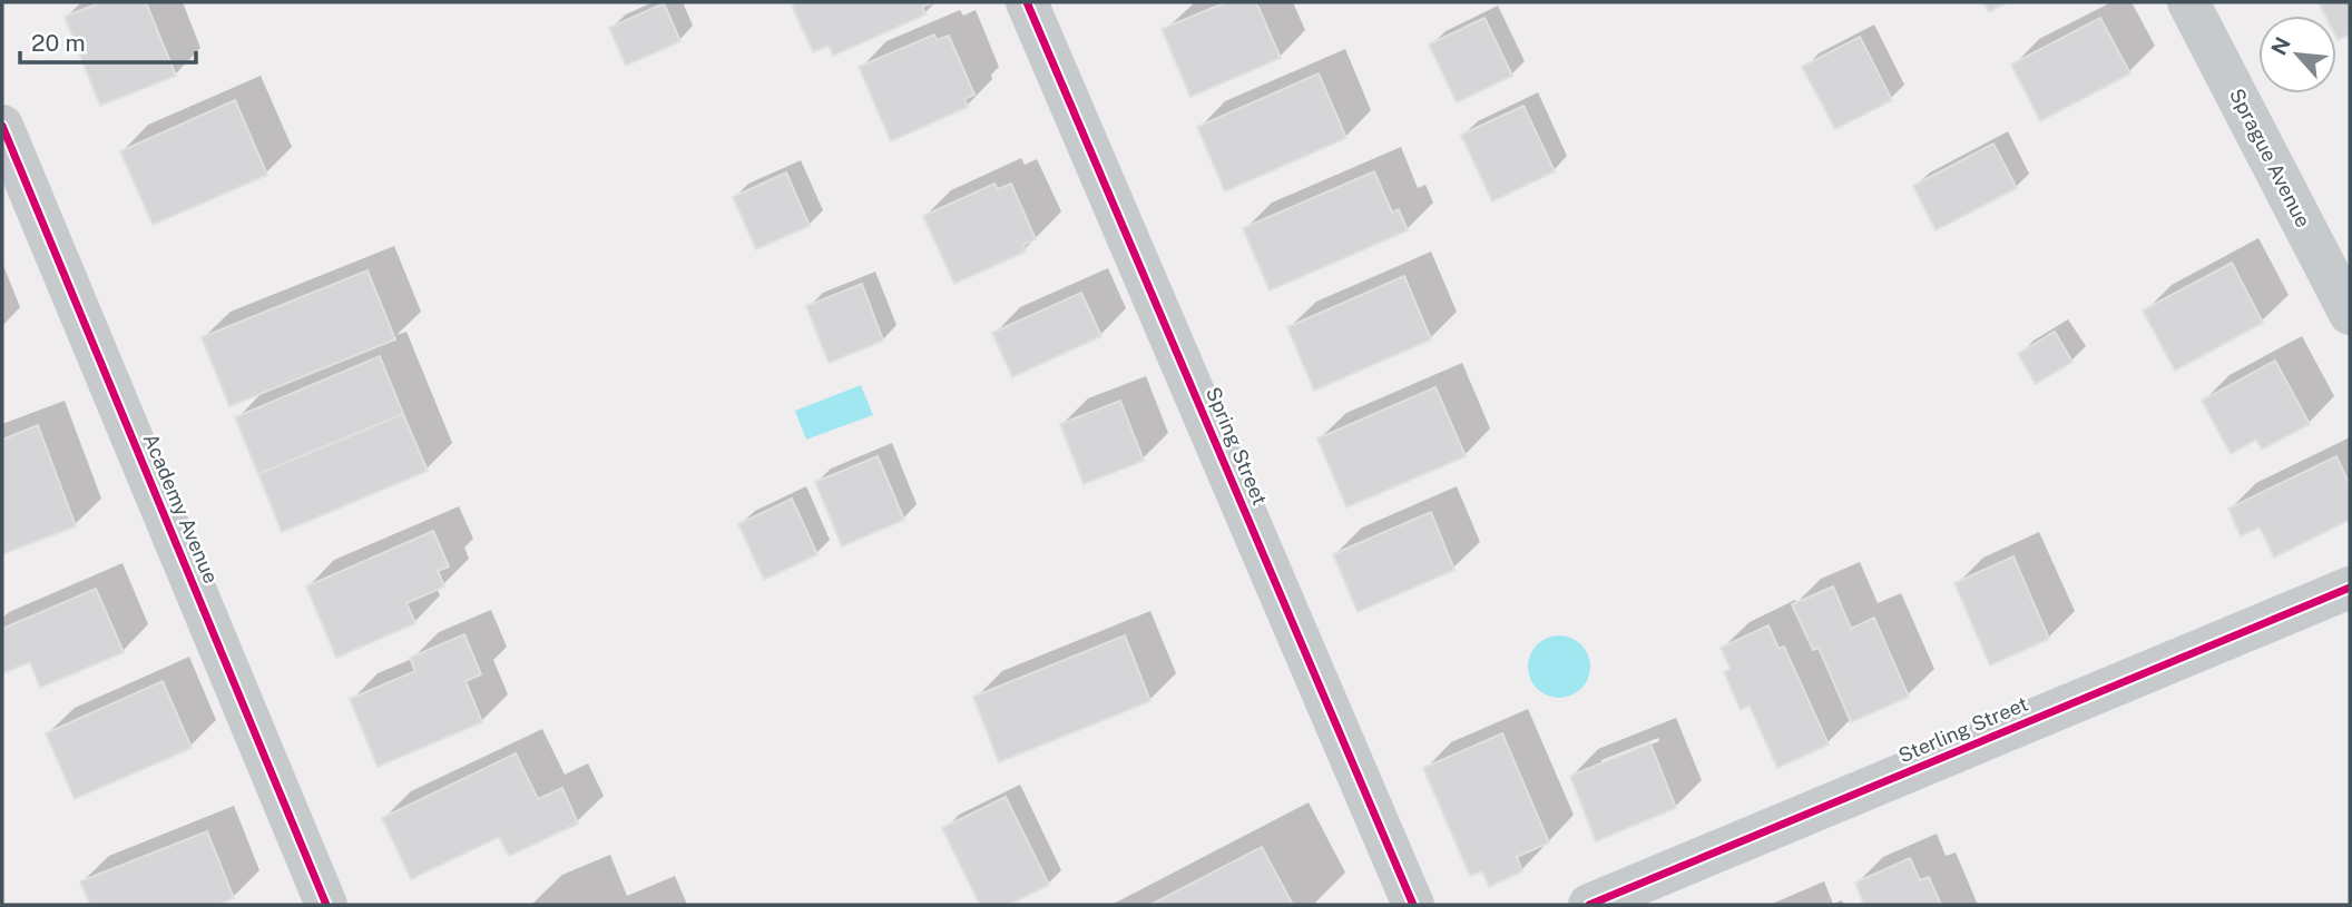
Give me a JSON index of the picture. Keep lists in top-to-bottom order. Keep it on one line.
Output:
{"streets":{"street":["Sprague Avenue","Spring Street","Academy Avenue","Sterling Street"]},"scale_bar":"20 m","north":"top left"}
